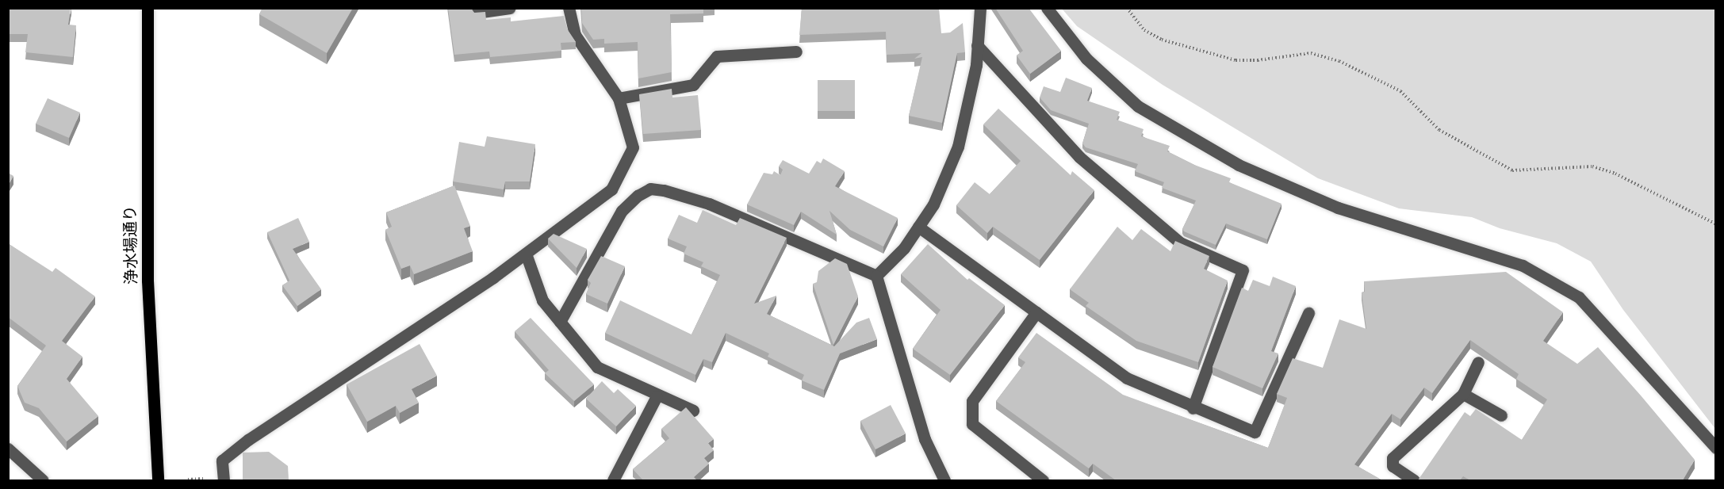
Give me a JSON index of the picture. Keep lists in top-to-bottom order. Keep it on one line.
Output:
{"streets":{"main road":["浄水場通り"]}}
